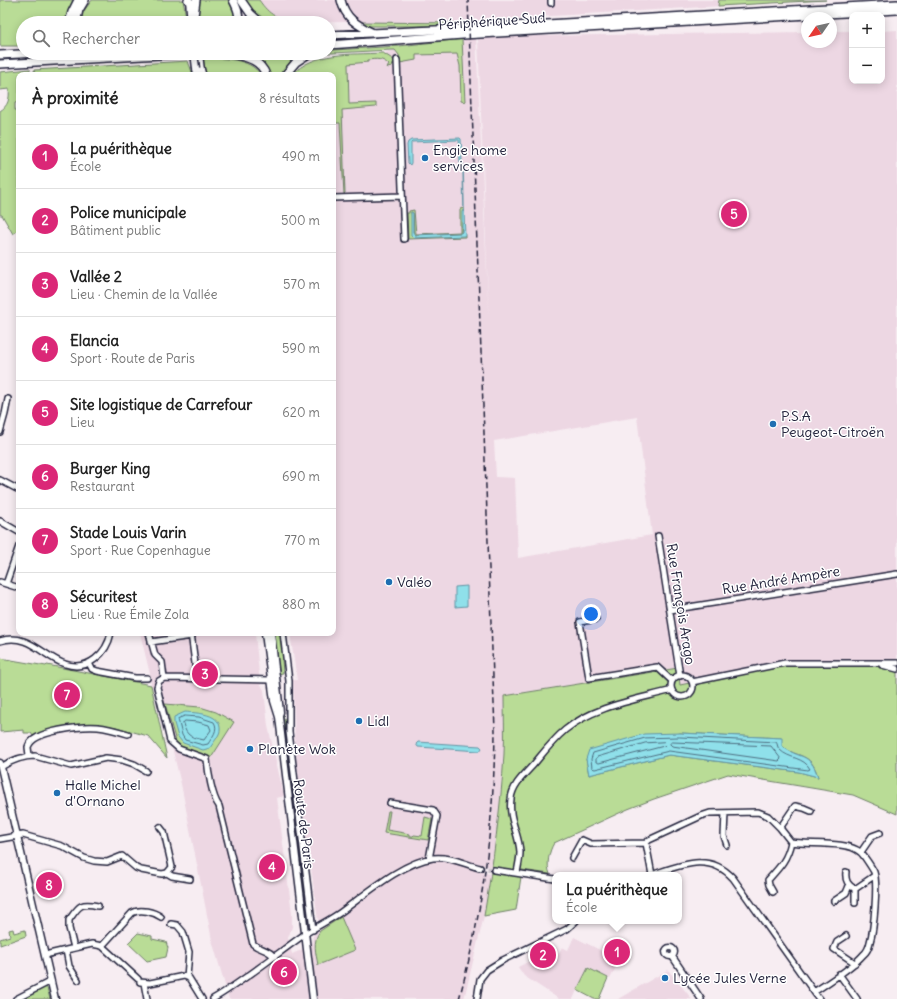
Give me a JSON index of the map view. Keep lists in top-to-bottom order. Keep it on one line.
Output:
{"streets":{"highway":["Périphérique Sud"],"main road":["Route de Paris"],"street":["Rue André Ampère","Rue François Arago"]},"crossings":[["Rue André Ampère","Rue François Arago"]],"places":["Engie home services","P.S.A Peugeot-Citroën","Valéo","Lidl","Planète Wok","Halle Michel d'Ornano","Lycée Jules Verne"],"north":"bottom left","page":{"map_buttons":["+","−"],"search":"Rechercher","heading":["À proximité","8 résultats"],"list":[{"mark":"1","name":"La puérithèque","note":"École","value":"490 m"},{"mark":"2","name":"Police municipale","note":"Bâtiment public","value":"500 m"},{"mark":"3","name":"Vallée 2","note":"Lieu · Chemin de la Vallée","value":"570 m"},{"mark":"4","name":"Elancia","note":"Sport · Route de Paris","value":"590 m"},{"mark":"5","name":"Site logistique de Carrefour","note":"Lieu","value":"620 m"},{"mark":"6","name":"Burger King","note":"Restaurant","value":"690 m"},{"mark":"7","name":"Stade Louis Varin","note":"Sport · Rue Copenhague","value":"770 m"},{"mark":"8","name":"Sécuritest","note":"Lieu · Rue Émile Zola","value":"880 m"}],"pins":["5","3","7","4","8","1","2","6"],"popup":["La puérithèque","École"]}}
